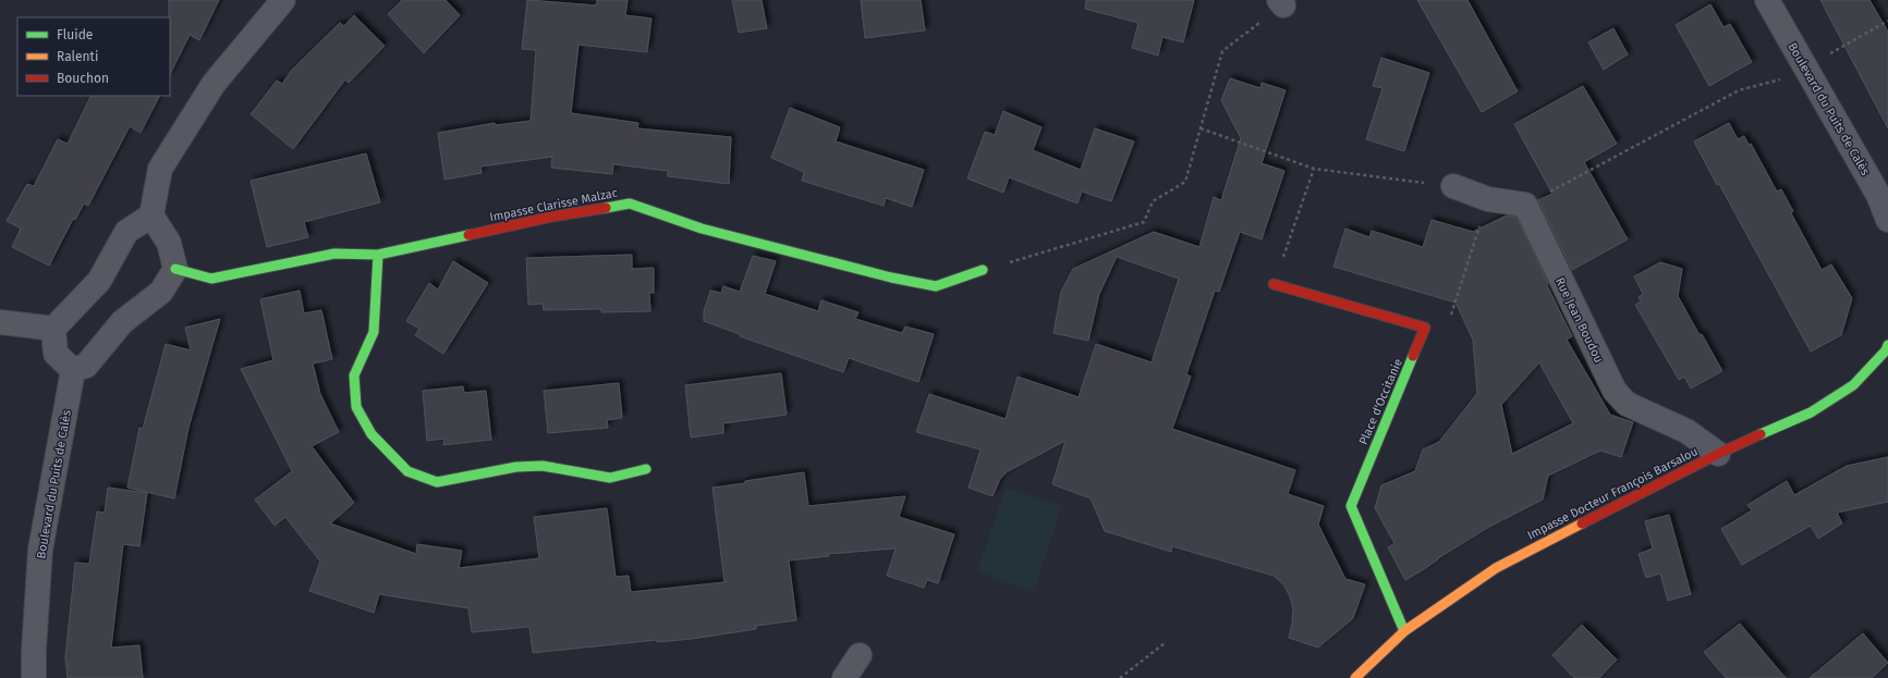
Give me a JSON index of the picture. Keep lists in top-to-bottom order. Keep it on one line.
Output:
{"streets":{"street":["Boulevard du Puits de Calès","Impasse Clarisse Malzac","Rue Jean Boudou","Place d'Occitanie","Impasse Docteur François Barsalou"]},"crossings":[["Rue Jean Boudou","Impasse Docteur François Barsalou"],["Place d'Occitanie","Impasse Docteur François Barsalou"]],"legend":["Fluide","Ralenti","Bouchon"]}
